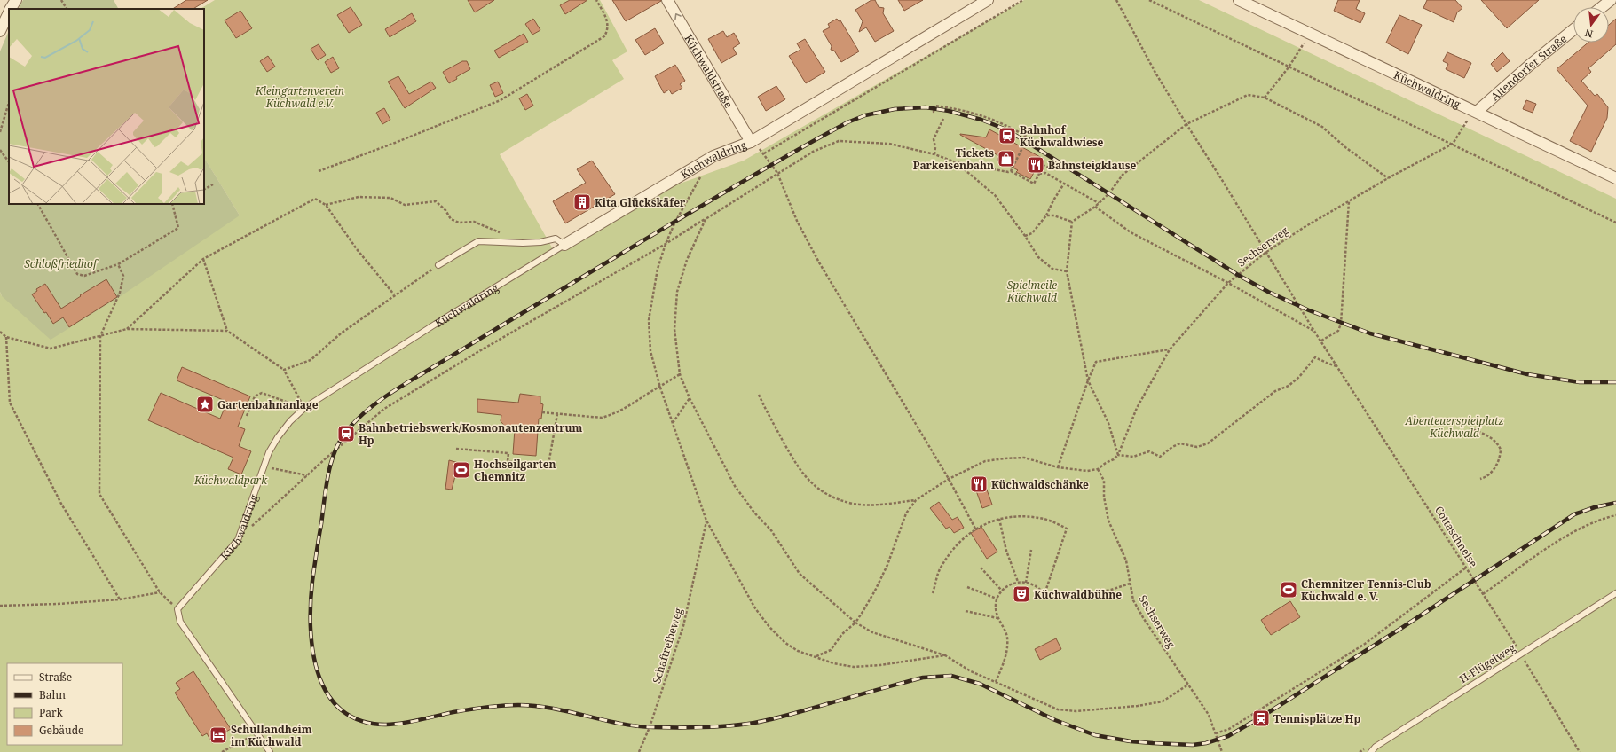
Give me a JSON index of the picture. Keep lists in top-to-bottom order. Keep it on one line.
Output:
{"streets":{"street":["Altendorfer Straße","Küchwaldstraße","Küchwaldring"],"lane":["H-Flügelweg"],"path":["Sechserweg","Cottaschneise","Schaftreibeweg"]},"crossings":[["Altendorfer Straße","Küchwaldring"],["Altendorfer Straße","Sechserweg"],["Küchwaldstraße","Küchwaldring"],["Küchwaldring","Sechserweg"],["Sechserweg","Cottaschneise"],["Cottaschneise","H-Flügelweg"]],"one_way":["Küchwaldstraße"],"parks":["Kleingartenverein Küchwald e.V.","Schloßfriedhof","Spielmeile Küchwald","Abenteuerspielplatz Küchwald","Küchwaldpark"],"places":{"station":["Bahnhof Küchwaldwiese","Bahnbetriebswerk/Kosmonautenzentrum Hp","Tennisplätze Hp"],"shop":["Tickets Parkeisenbahn"],"restaurant":["Bahnsteigklause","Küchwaldschänke"],"building":["Kita Glückskäfer"],"place":["Gartenbahnanlage"],"sports":["Hochseilgarten Chemnitz","Chemnitzer Tennis-Club Küchwald e. V."],"theatre":["Küchwaldbühne"],"hotel":["Schullandheim im Küchwald"]},"legend":["Straße","Bahn","Park","Gebäude"],"north":"bottom"}
